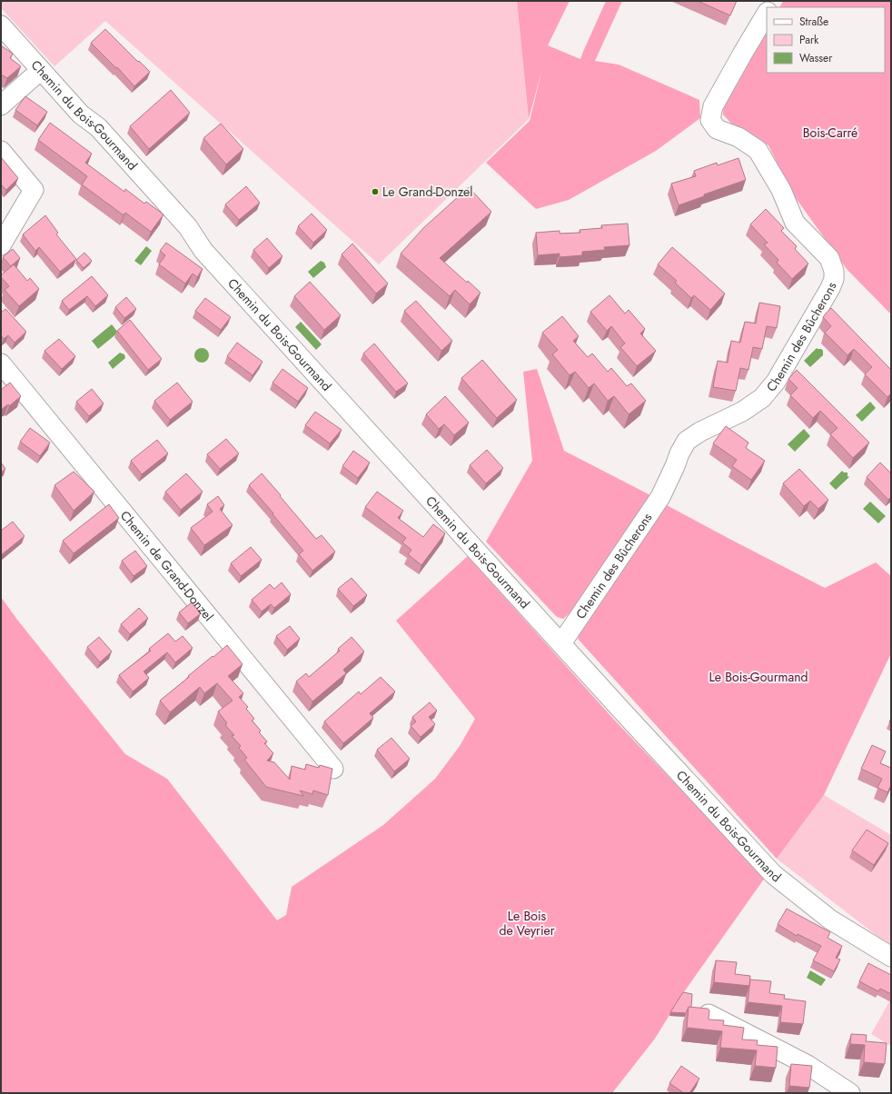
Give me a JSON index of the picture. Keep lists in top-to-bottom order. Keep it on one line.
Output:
{"streets":{"street":["Chemin du Bois-Gourmand","Chemin des Bûcherons","Chemin de Grand-Donzel"]},"crossings":[["Chemin du Bois-Gourmand","Chemin des Bûcherons"]],"parks":["Bois-Carré","Le Bois-Gourmand","Le Bois de Veyrier"],"places":["Le Grand-Donzel"],"legend":["Straße","Park","Wasser"]}
